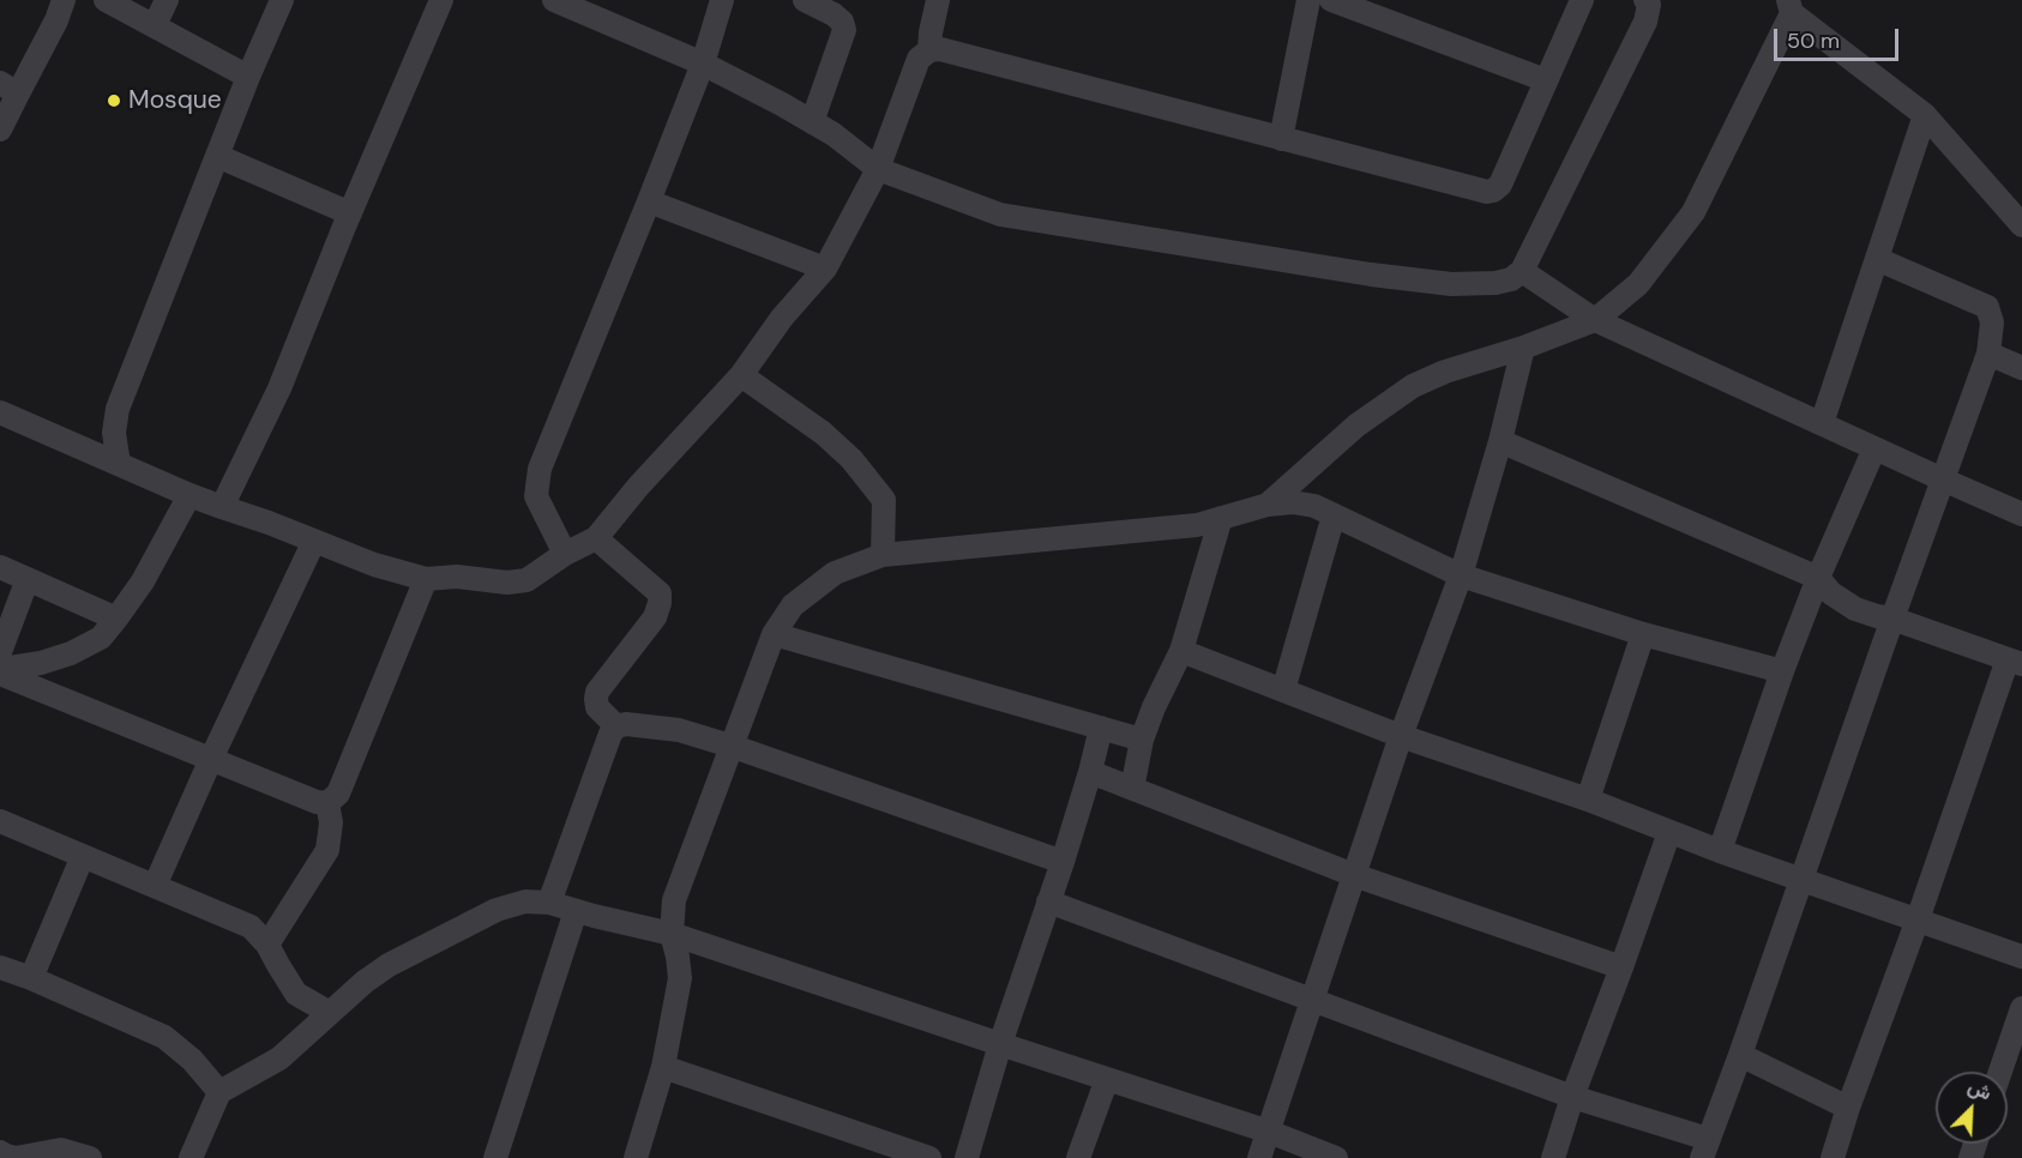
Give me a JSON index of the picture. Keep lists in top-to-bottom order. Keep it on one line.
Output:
{"places":["Mosque"],"scale_bar":"50 m","north":"top right"}
